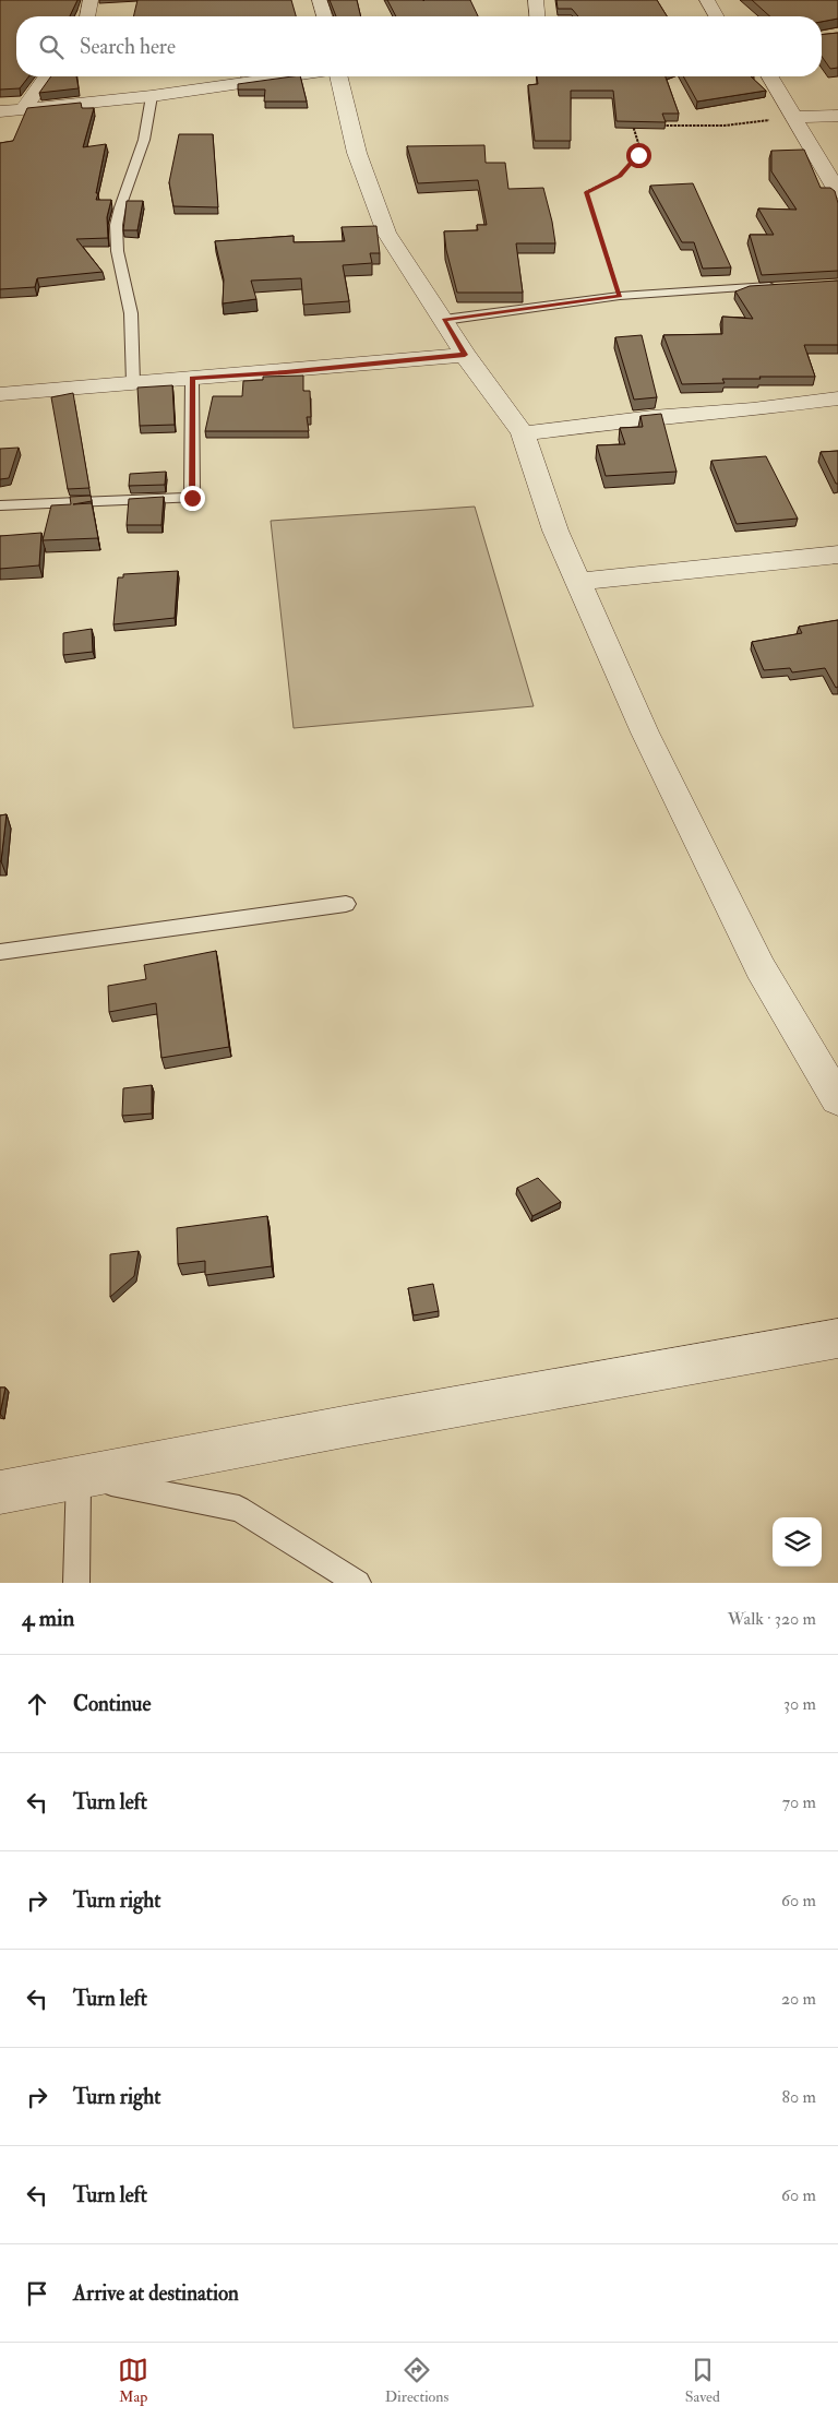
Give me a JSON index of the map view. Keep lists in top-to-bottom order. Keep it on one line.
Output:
{"page":{"search":"Search here","heading":["4 min","Walk · 320 m"],"list":[["Continue","30 m"],["Turn left","70 m"],["Turn right","60 m"],["Turn left","20 m"],["Turn right","80 m"],["Turn left","60 m"],"Arrive at destination"],"nav":["Map","Directions","Saved"]}}
